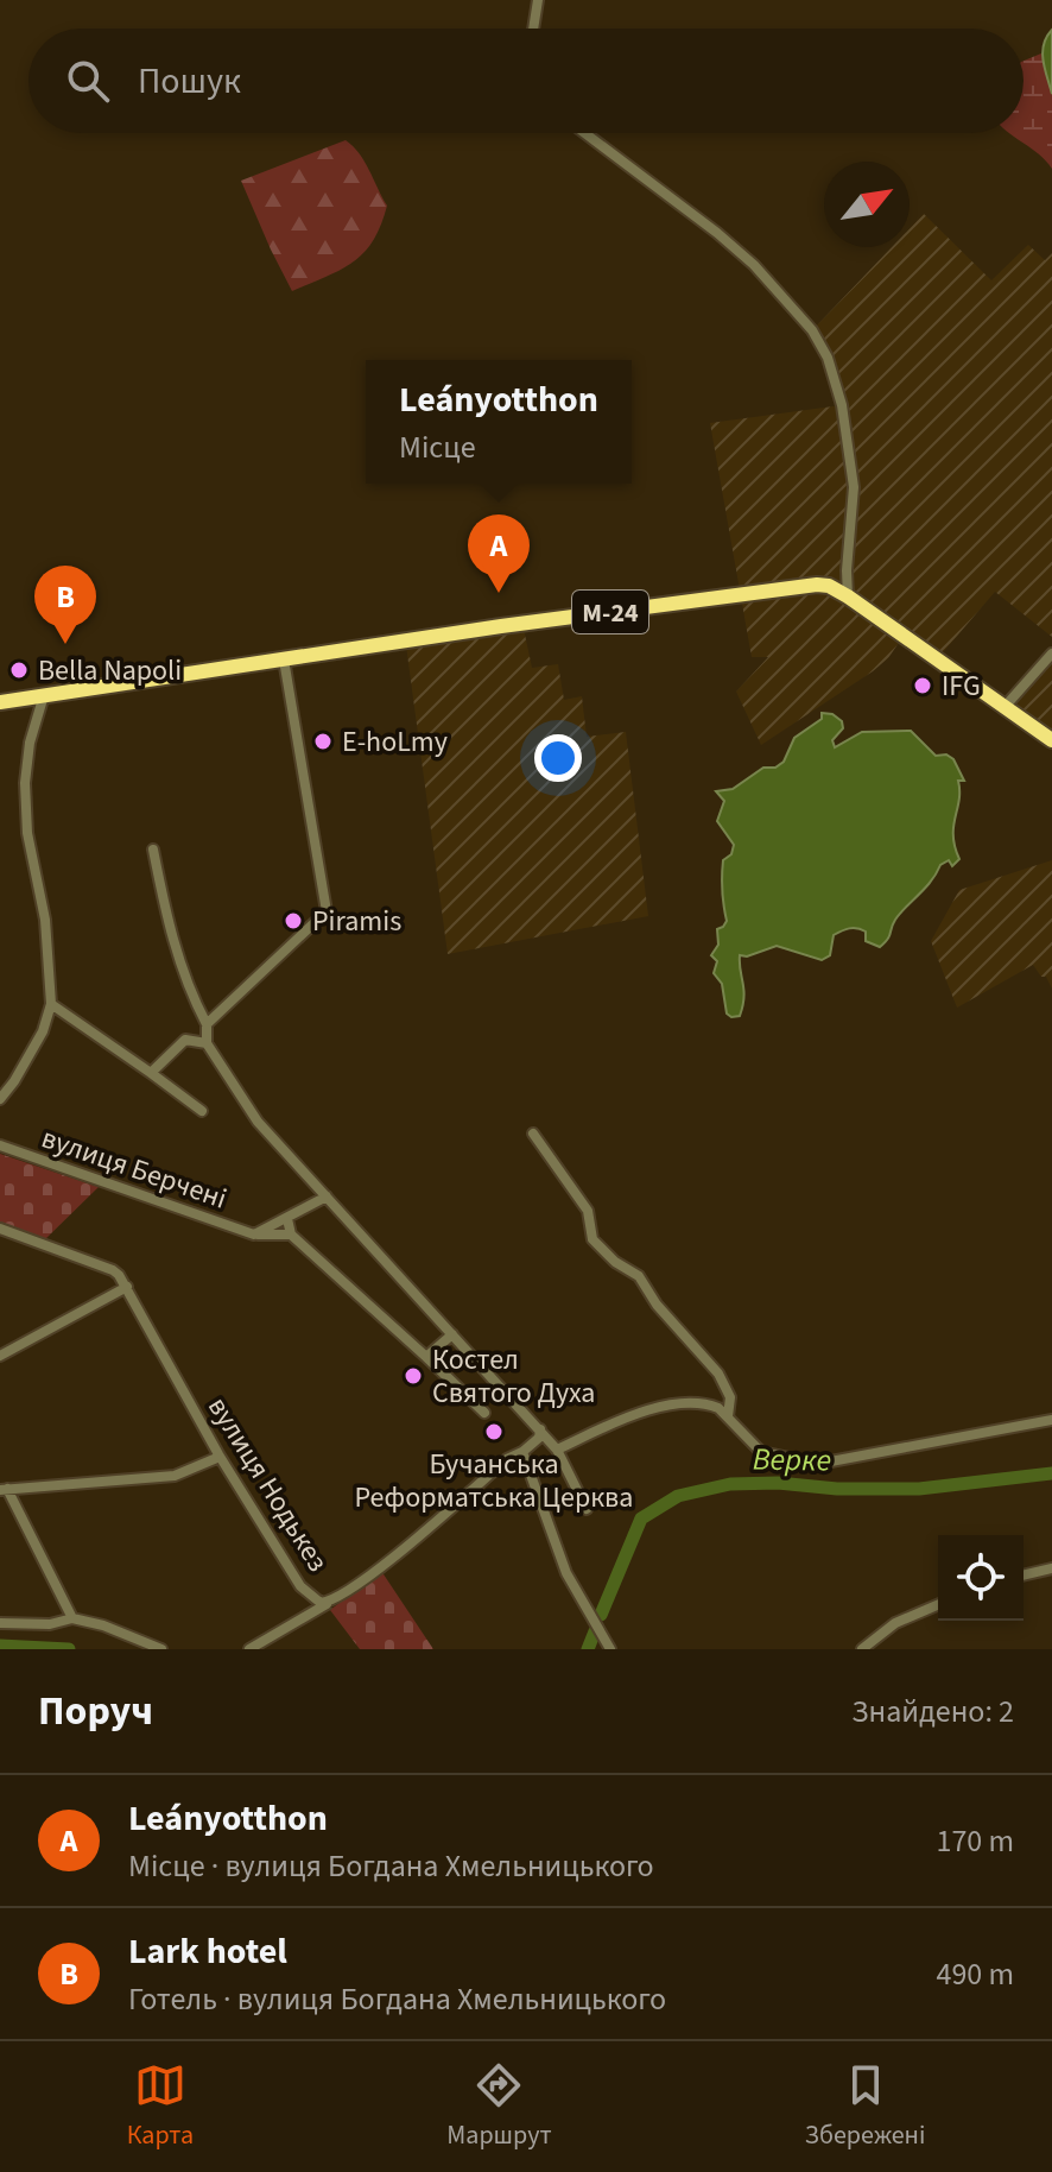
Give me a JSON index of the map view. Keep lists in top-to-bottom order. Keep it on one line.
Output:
{"streets":{"highway":["М-24"],"street":["вулиця Берчені","вулиця Нодькез"]},"water":["Верке"],"places":["Bella Napoli","IFG","E-hoLmy","Piramis","Костел Святого Духа","Бучанська Реформатська Церква"],"north":"top right","page":{"search":"Пошук","popup":["Leányotthon","Місце"],"pins":["A","B"],"heading":["Поруч","Знайдено: 2"],"list":[{"mark":"A","name":"Leányotthon","note":"Місце · вулиця Богдана Хмельницького","value":"170 m"},{"mark":"B","name":"Lark hotel","note":"Готель · вулиця Богдана Хмельницького","value":"490 m"}],"nav":["Карта","Маршрут","Збережені"]}}
